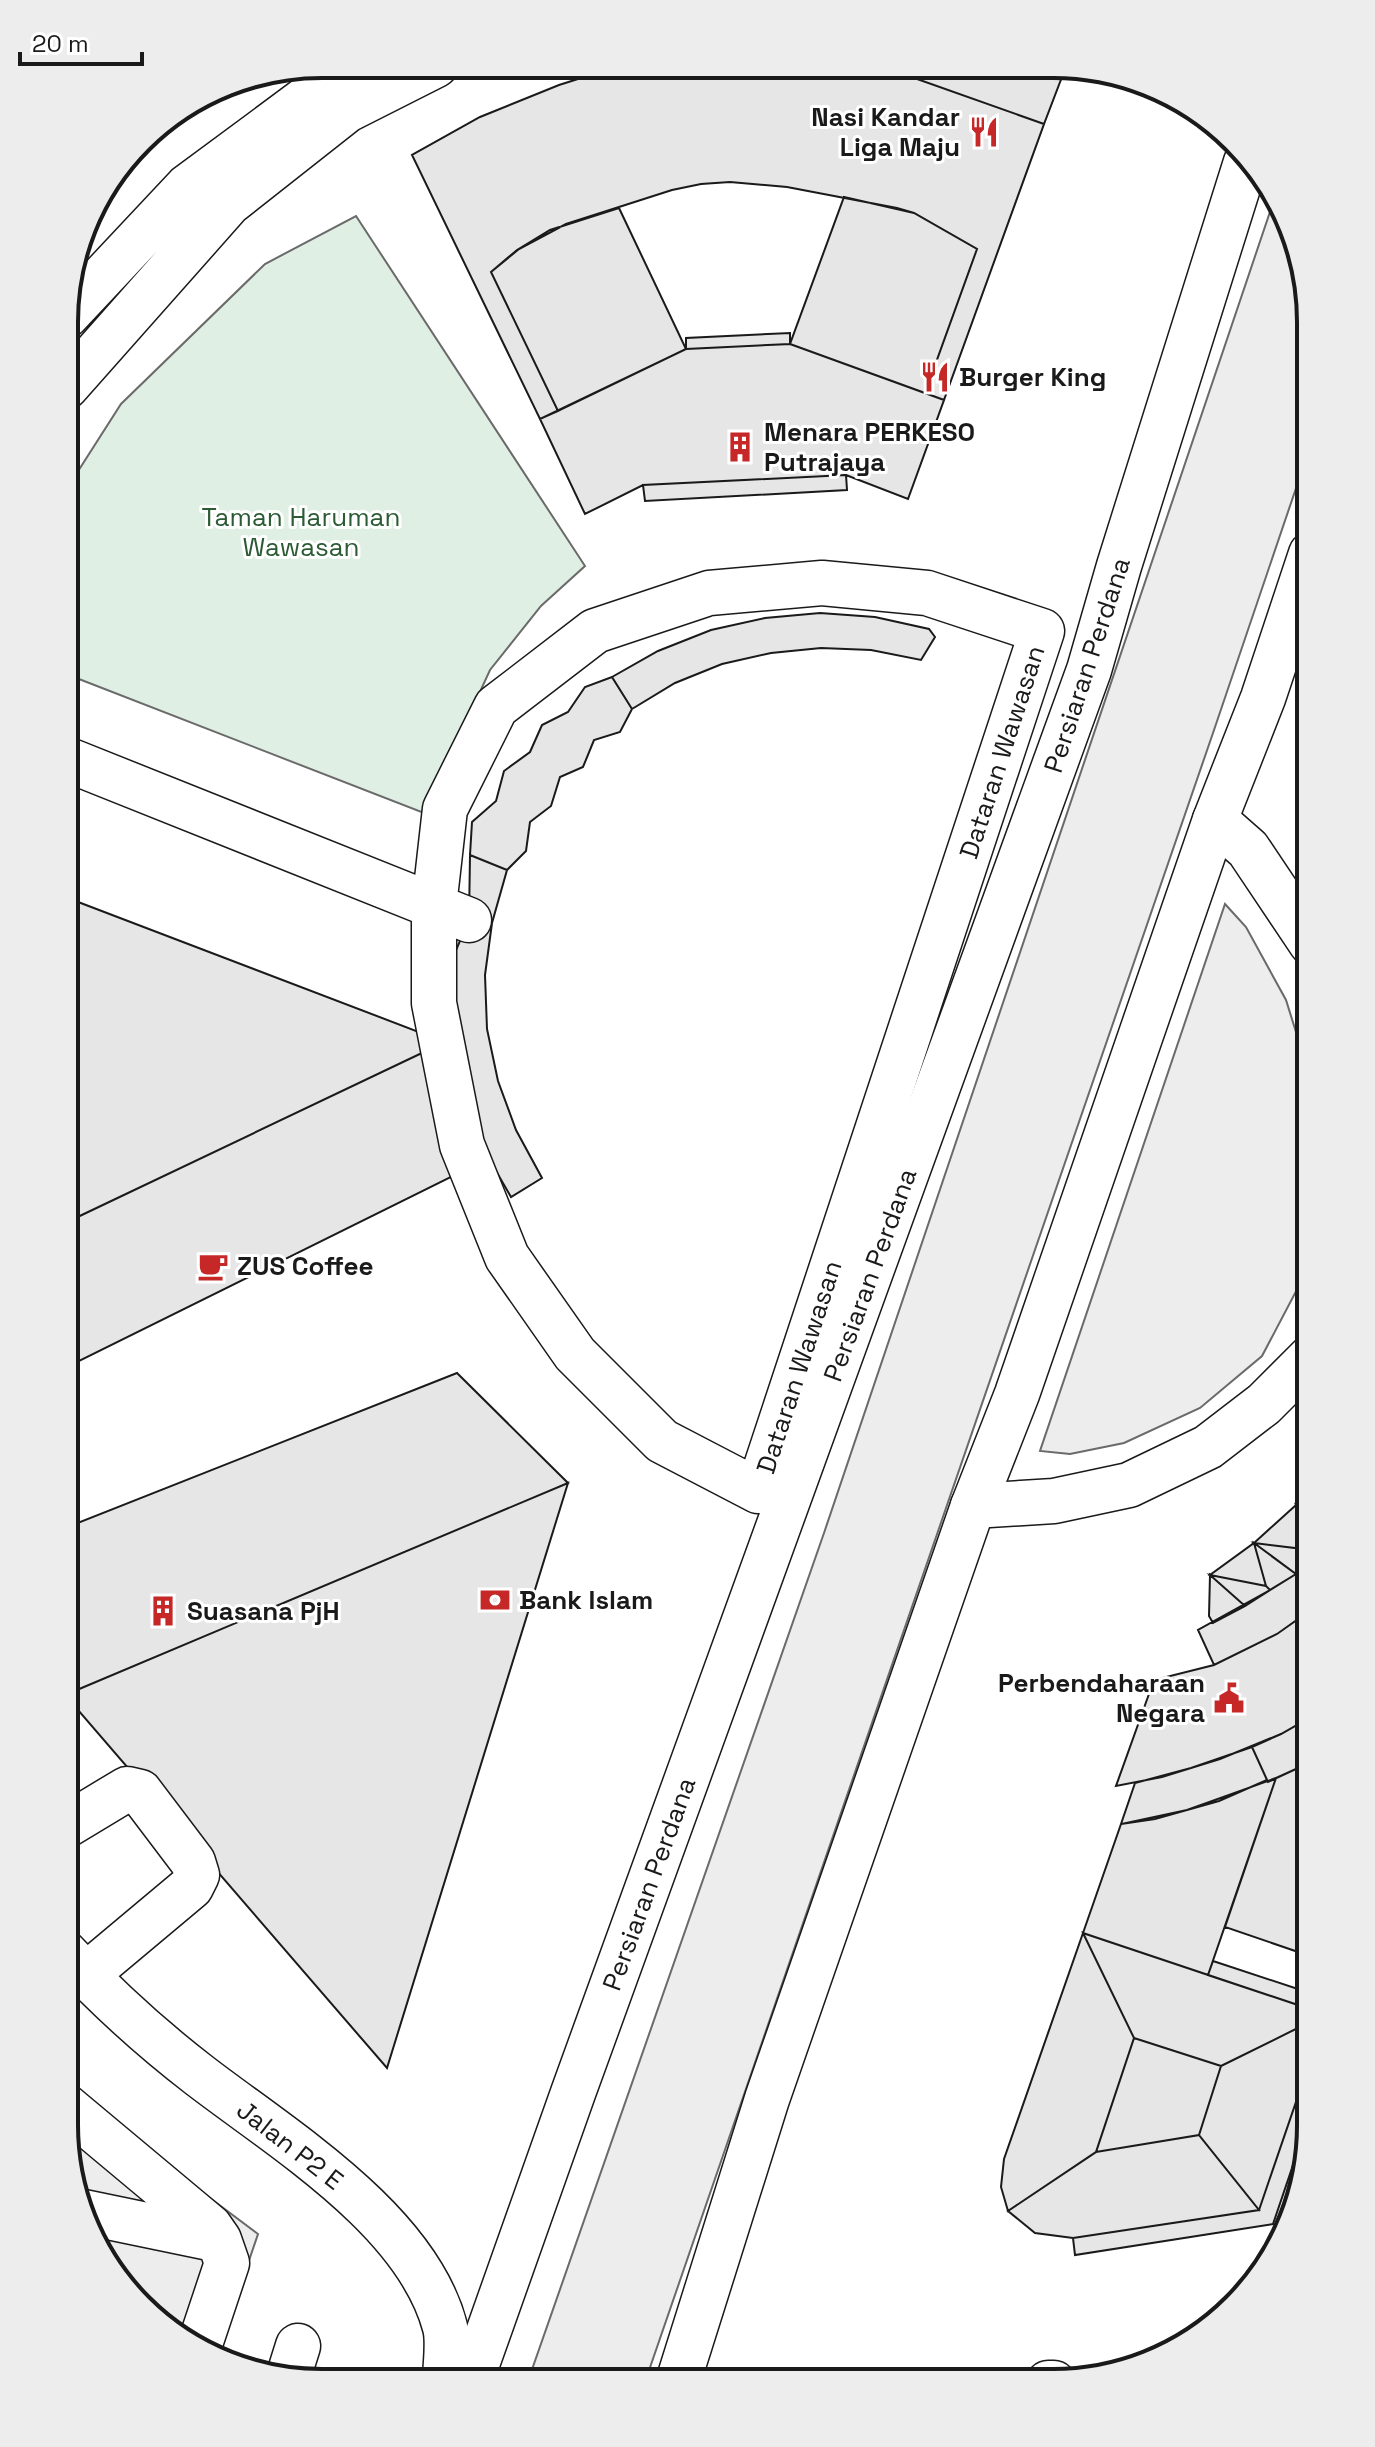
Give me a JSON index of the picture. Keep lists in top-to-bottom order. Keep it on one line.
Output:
{"streets":{"main road":["Persiaran Perdana","Dataran Wawasan","Jalan P2 E"]},"parks":["Taman Haruman Wawasan"],"places":{"restaurant":["Nasi Kandar Liga Maju","Burger King"],"building":["Menara PERKESO Putrajaya","Suasana PjH"],"cafe":["ZUS Coffee"],"bank":["Bank Islam"],"public building":["Perbendaharaan Negara"]},"scale_bar":"20 m"}
